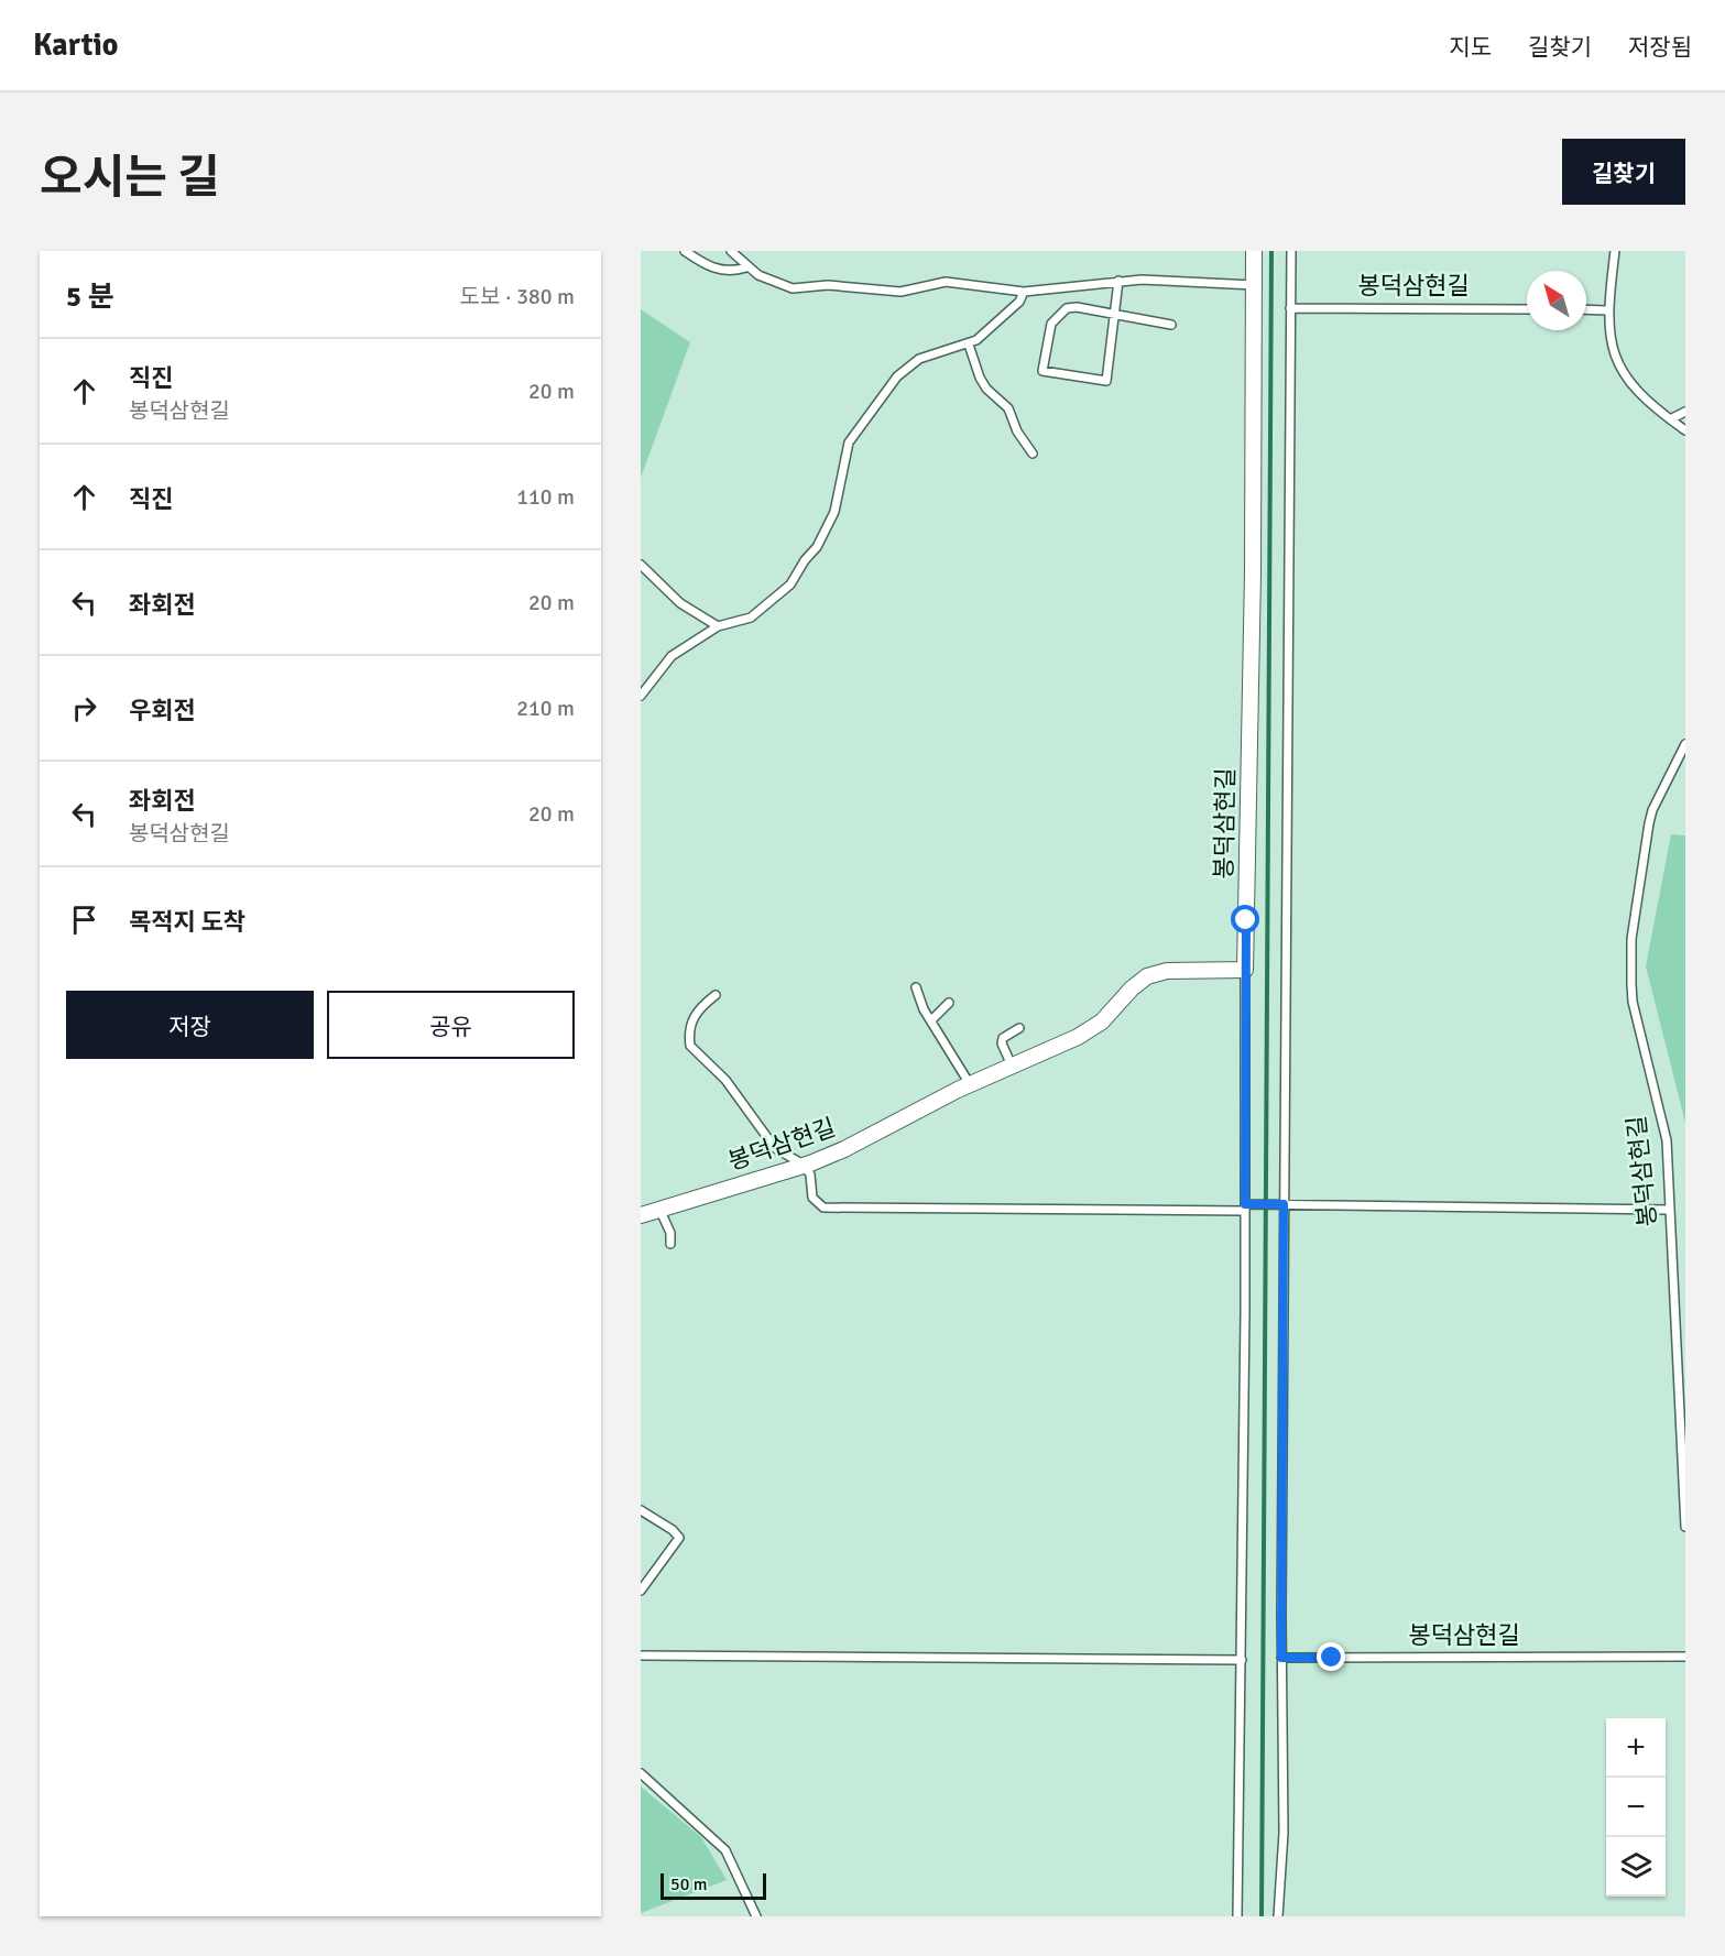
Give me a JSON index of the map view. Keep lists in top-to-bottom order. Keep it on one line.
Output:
{"streets":{"street":["봉덕삼현길"]},"scale_bar":"50 m","north":"top left","page":{"header":"Kartio","nav":["지도","길찾기","저장됨"],"title":"오시는 길","buttons":["길찾기",["저장","공유"]],"heading":["5 분","도보 · 380 m"],"list":[["직진","봉덕삼현길","20 m"],["직진","110 m"],["좌회전","20 m"],["우회전","210 m"],["좌회전","봉덕삼현길","20 m"],"목적지 도착"],"map_buttons":["+","−"],"scale":"50 m"}}
